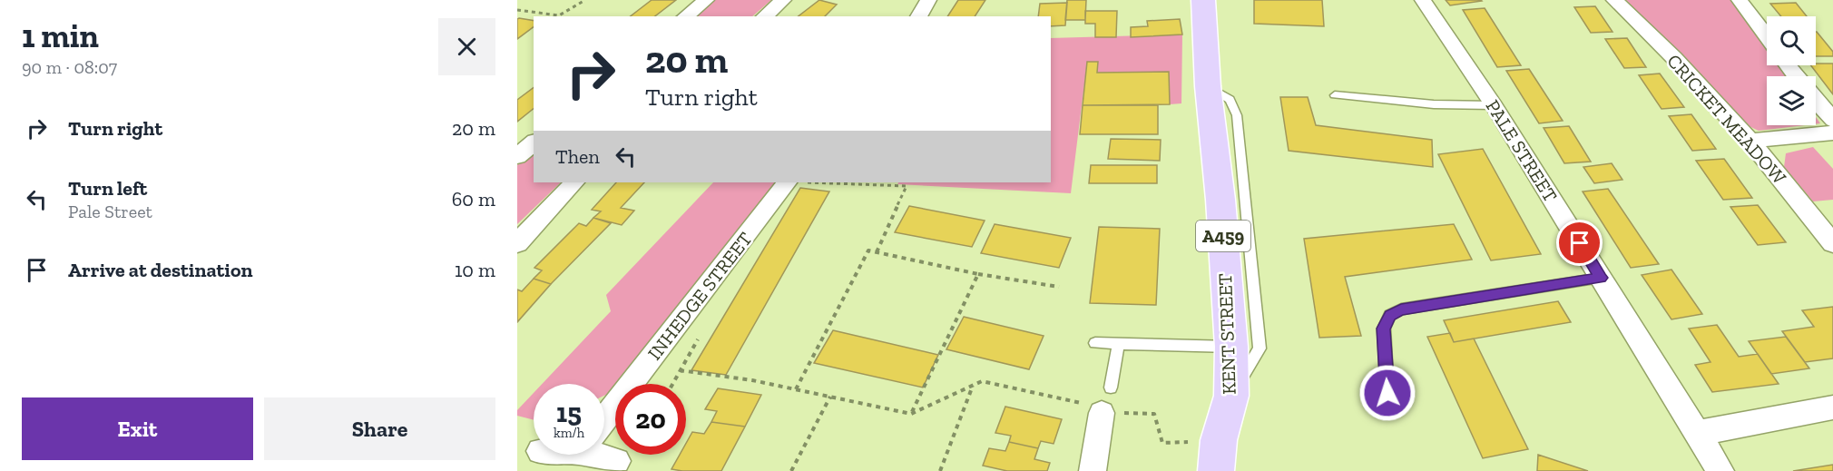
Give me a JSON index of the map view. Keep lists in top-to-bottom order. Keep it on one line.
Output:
{"streets":{"main road":["A459","KENT STREET"],"street":["CRICKET MEADOW","PALE STREET","INHEDGE STREET"]},"page":{"heading":["1 min","90 m · 08:07"],"turn":["20 m","Turn right"],"list":[{"name":"Turn right","value":"20 m"},{"name":"Turn left","note":"Pale Street","value":"60 m"},{"name":"Arrive at destination","value":"10 m"}],"then":"Then","speed":"15 km/h","limit":"20","buttons":["Exit","Share"]}}
